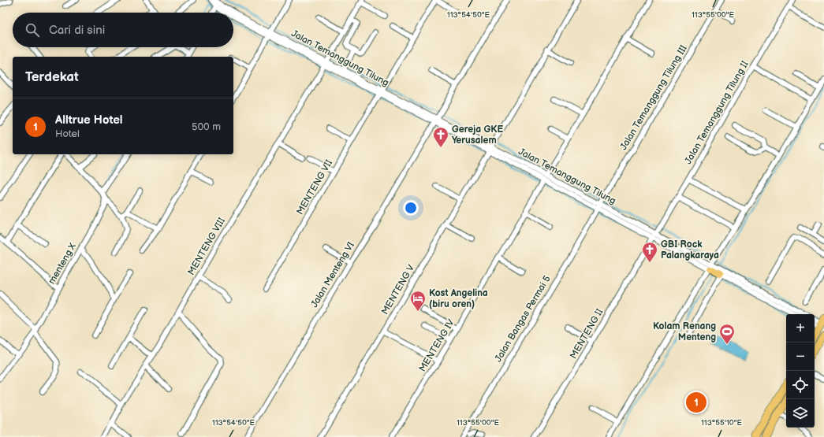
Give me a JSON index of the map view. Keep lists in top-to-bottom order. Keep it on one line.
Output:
{"streets":{"main road":["Jalan Temanggung Tilung"],"street":["Jalan Temanggung Tilung III","Jalan Temanggung Tilung II","MENTENG VII","MENTENG VIII","menteng X","Jalan Menteng VI","MENTENG V","Jalan Bangas Permai 5","MENTENG II","MENTENG IV"]},"crossings":[["Jalan Temanggung Tilung","Jalan Temanggung Tilung III"],["Jalan Temanggung Tilung","Jalan Temanggung Tilung II"],["Jalan Temanggung Tilung","MENTENG VII"],["Jalan Temanggung Tilung","MENTENG VIII"],["Jalan Temanggung Tilung","Jalan Menteng VI"],["Jalan Temanggung Tilung","MENTENG V"],["Jalan Temanggung Tilung","Jalan Bangas Permai 5"],["Jalan Temanggung Tilung","MENTENG II"],["Jalan Temanggung Tilung","MENTENG IV"],["Jalan Temanggung Tilung III","Jalan Bangas Permai 5"],["Jalan Temanggung Tilung II","MENTENG II"]],"places":{"church":["Gereja GKE Yerusalem","GBI Rock Palangkaraya"],"hotel":["Kost Angelina (biru oren)"],"sports":["Kolam Renang Menteng"]},"page":{"search":"Cari di sini","heading":"Terdekat","list":[{"mark":"1","name":"Alltrue Hotel","note":"Hotel","value":"500 m"}],"map_buttons":["+","−"],"pins":"1"},"coordinates":["113°54'50\"E","113°55'00\"E","113°55'10\"E"]}
